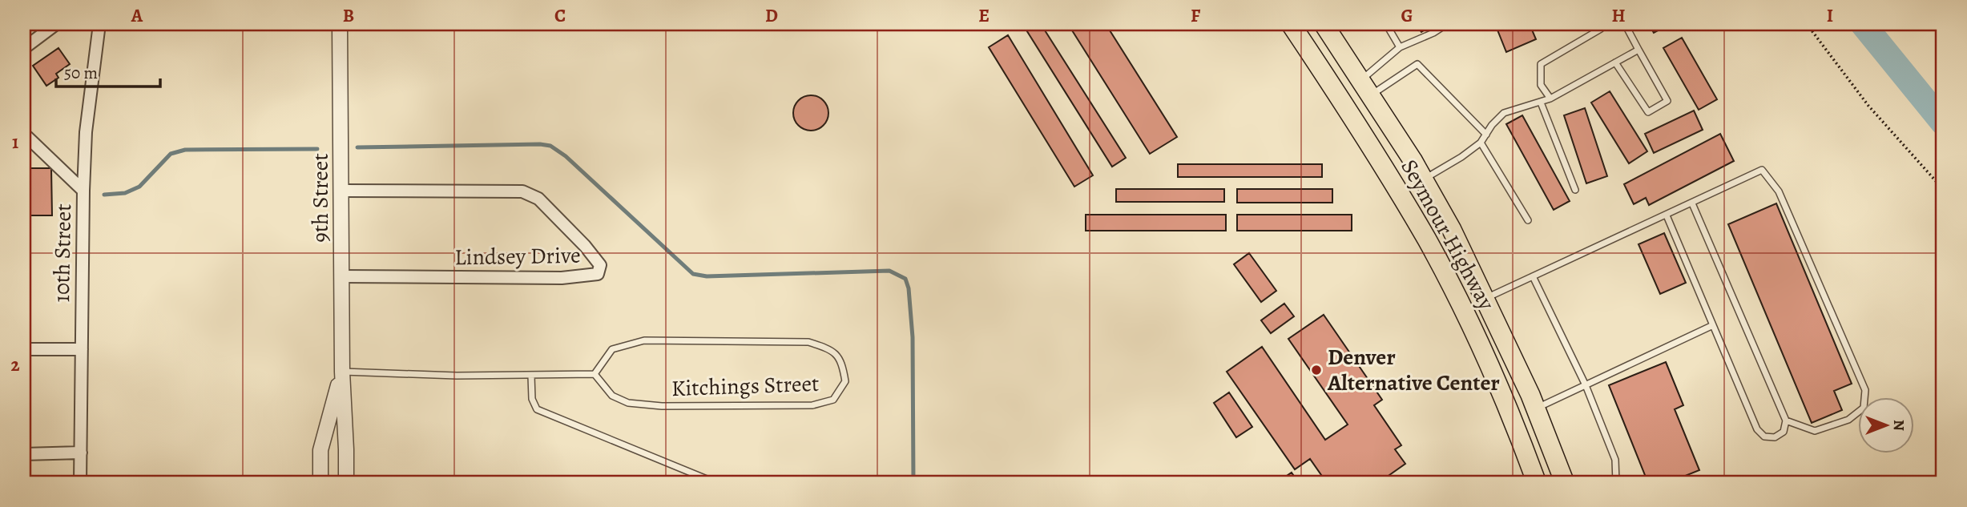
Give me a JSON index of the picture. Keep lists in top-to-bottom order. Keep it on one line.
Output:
{"streets":{"main road":["Seymour Highway"],"street":["9th Street","10th Street","Lindsey Drive"],"lane":["Kitchings Street"]},"crossings":[["9th Street","Lindsey Drive"]],"places":["Denver Alternative Center"],"scale_bar":"50 m","north":"right","grid":{"columns":["A","B","C","D","E","F","G","H","I"],"rows":["1","2"]}}
